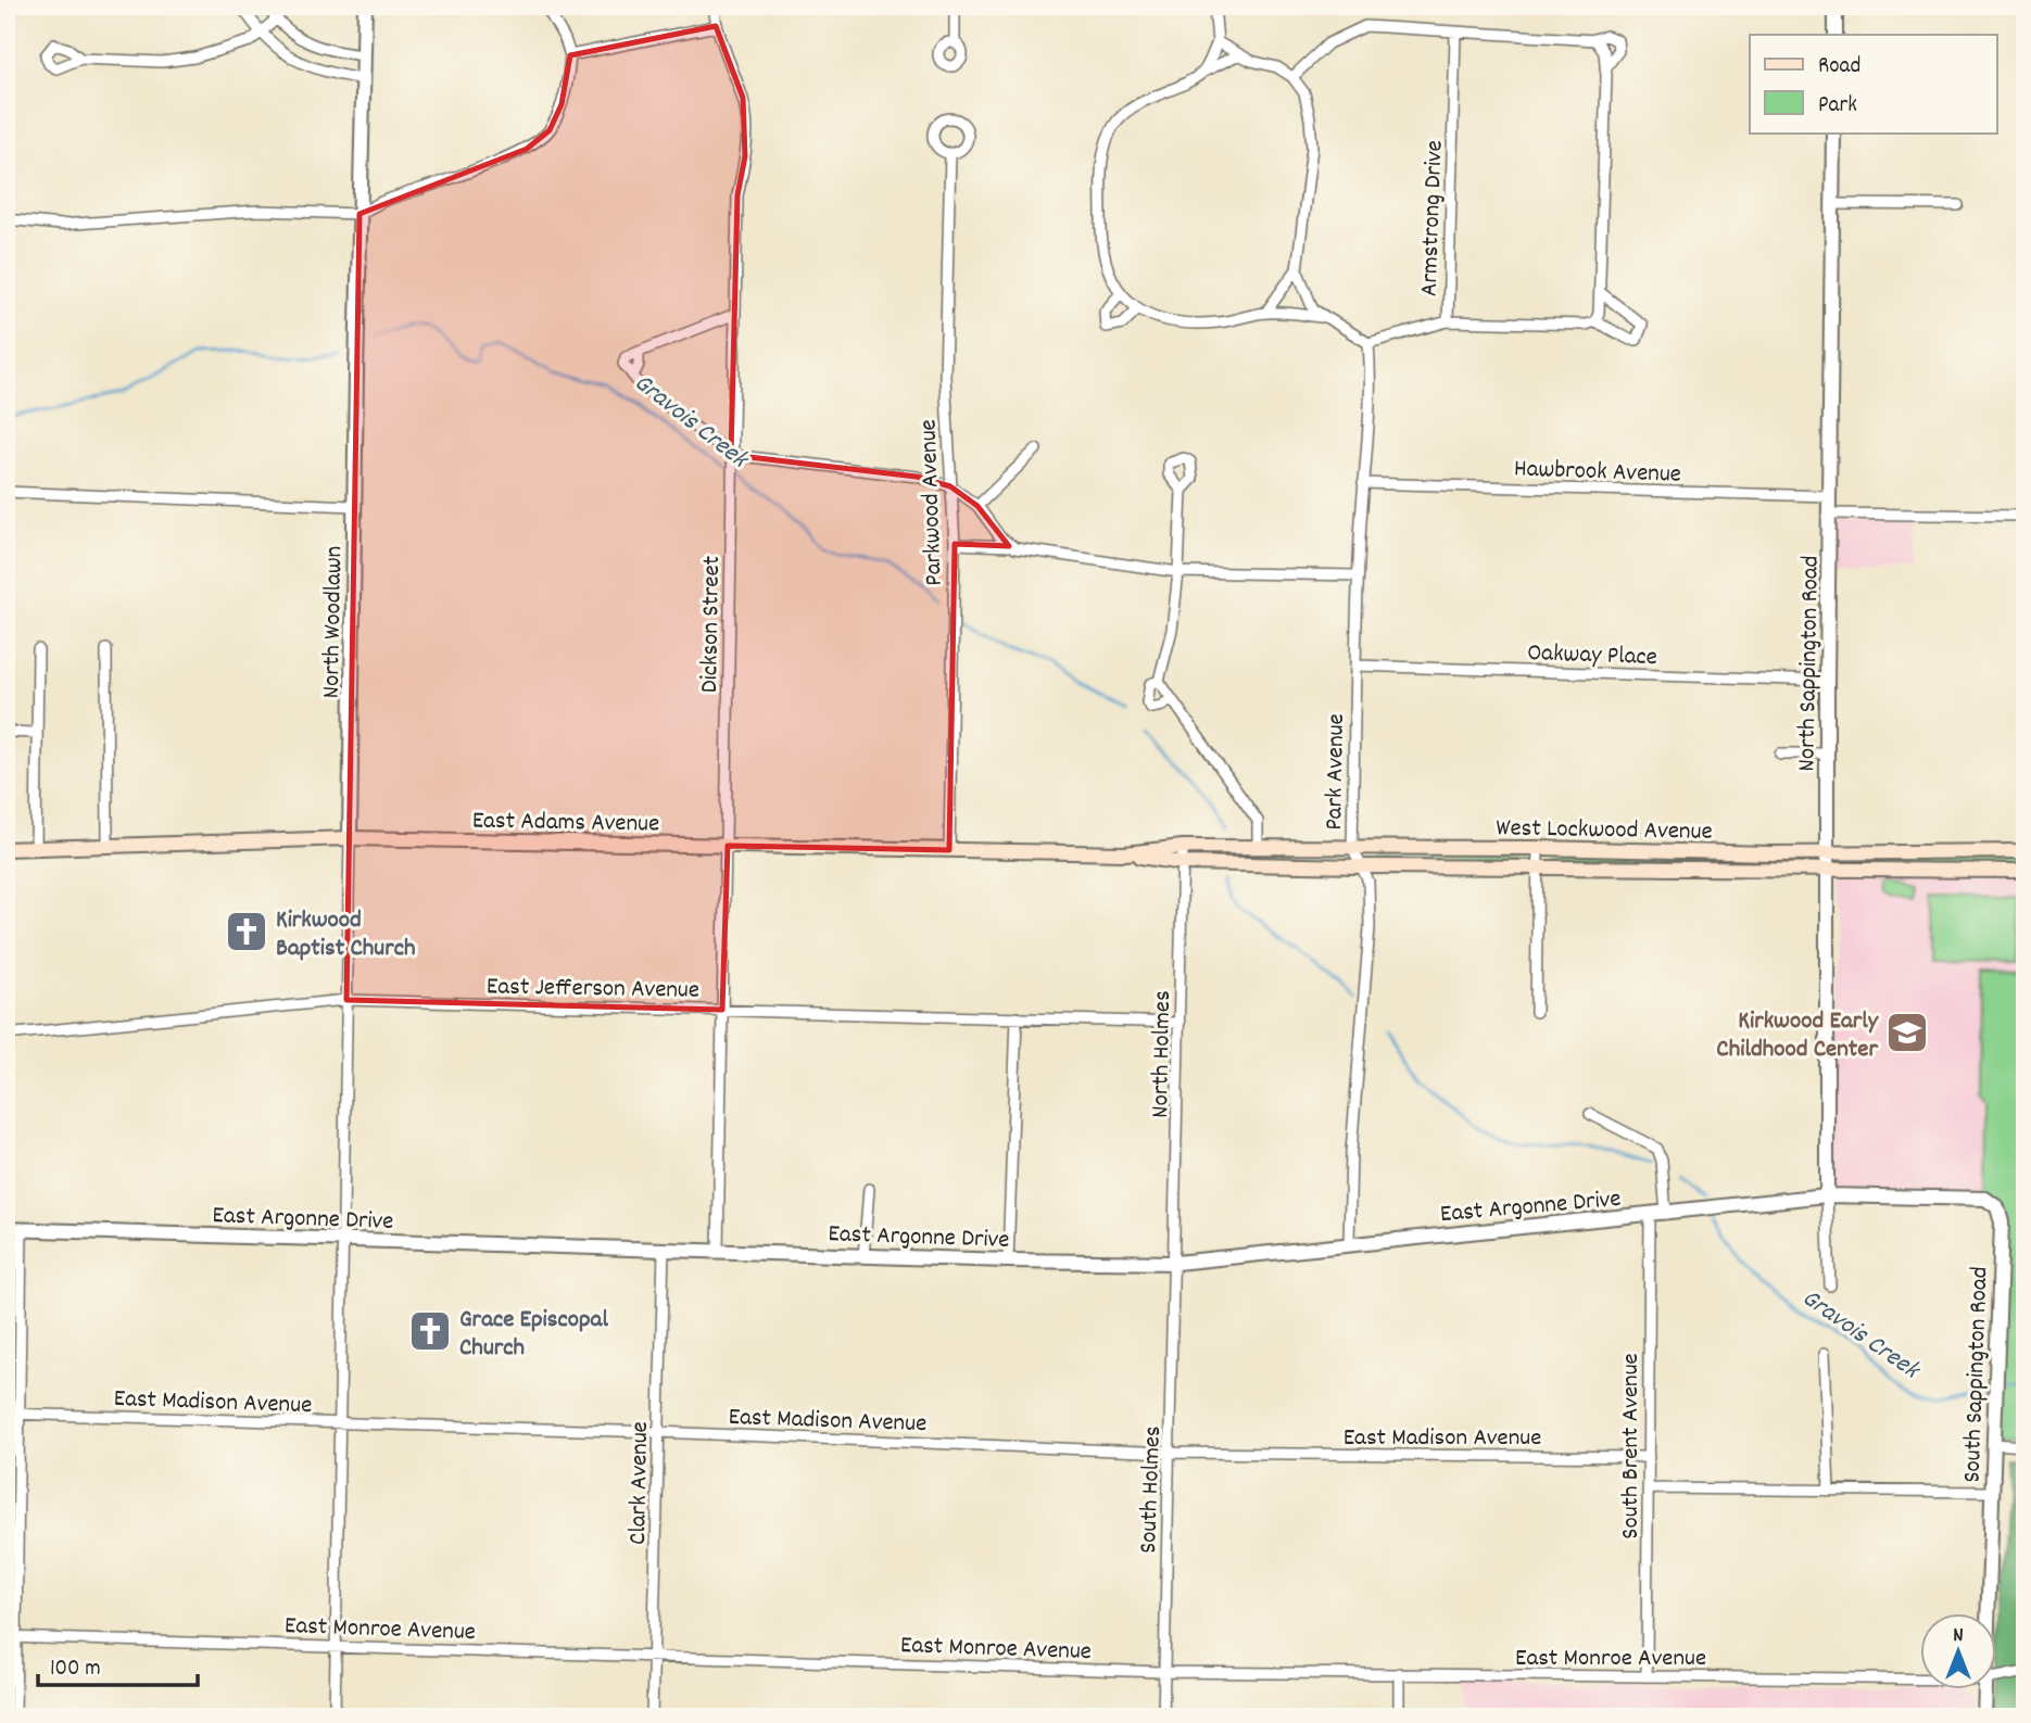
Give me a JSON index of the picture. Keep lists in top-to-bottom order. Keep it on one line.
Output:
{"streets":{"main road":["East Adams Avenue","West Lockwood Avenue"],"street":["Armstrong Drive","Hawbrook Avenue","Parkwood Avenue","North Woodlawn","Dickson Street","Oakway Place","North Sappington Road","Park Avenue","East Jefferson Avenue","North Holmes","East Argonne Drive","South Sappington Road","East Madison Avenue","South Brent Avenue","Clark Avenue","South Holmes","East Monroe Avenue"]},"crossings":[["Armstrong Drive","Park Avenue"],["Hawbrook Avenue","North Sappington Road"],["Hawbrook Avenue","Park Avenue"],["Parkwood Avenue","East Adams Avenue"],["North Woodlawn","East Adams Avenue"],["North Woodlawn","East Jefferson Avenue"],["North Woodlawn","East Argonne Drive"],["North Woodlawn","East Madison Avenue"],["North Woodlawn","East Monroe Avenue"],["Dickson Street","East Adams Avenue"],["Dickson Street","East Jefferson Avenue"],["Dickson Street","East Argonne Drive"],["Oakway Place","North Sappington Road"],["Oakway Place","Park Avenue"],["North Sappington Road","West Lockwood Avenue"],["North Sappington Road","East Argonne Drive"],["North Sappington Road","South Sappington Road"],["Park Avenue","West Lockwood Avenue"],["Park Avenue","East Argonne Drive"],["East Adams Avenue","West Lockwood Avenue"],["East Adams Avenue","North Holmes"],["West Lockwood Avenue","North Holmes"],["East Jefferson Avenue","North Holmes"],["North Holmes","East Argonne Drive"],["North Holmes","South Holmes"],["East Argonne Drive","South Sappington Road"],["East Argonne Drive","South Brent Avenue"],["East Argonne Drive","Clark Avenue"],["East Argonne Drive","South Holmes"],["East Madison Avenue","South Brent Avenue"],["East Madison Avenue","Clark Avenue"],["East Madison Avenue","South Holmes"],["South Brent Avenue","East Monroe Avenue"],["Clark Avenue","East Monroe Avenue"],["South Holmes","East Monroe Avenue"]],"water":["Gravois Creek"],"places":{"church":["Kirkwood Baptist Church","Grace Episcopal Church"],"school or university":["Kirkwood Early Childhood Center"]},"legend":["Road","Park"],"scale_bar":"100 m","north":"top"}
